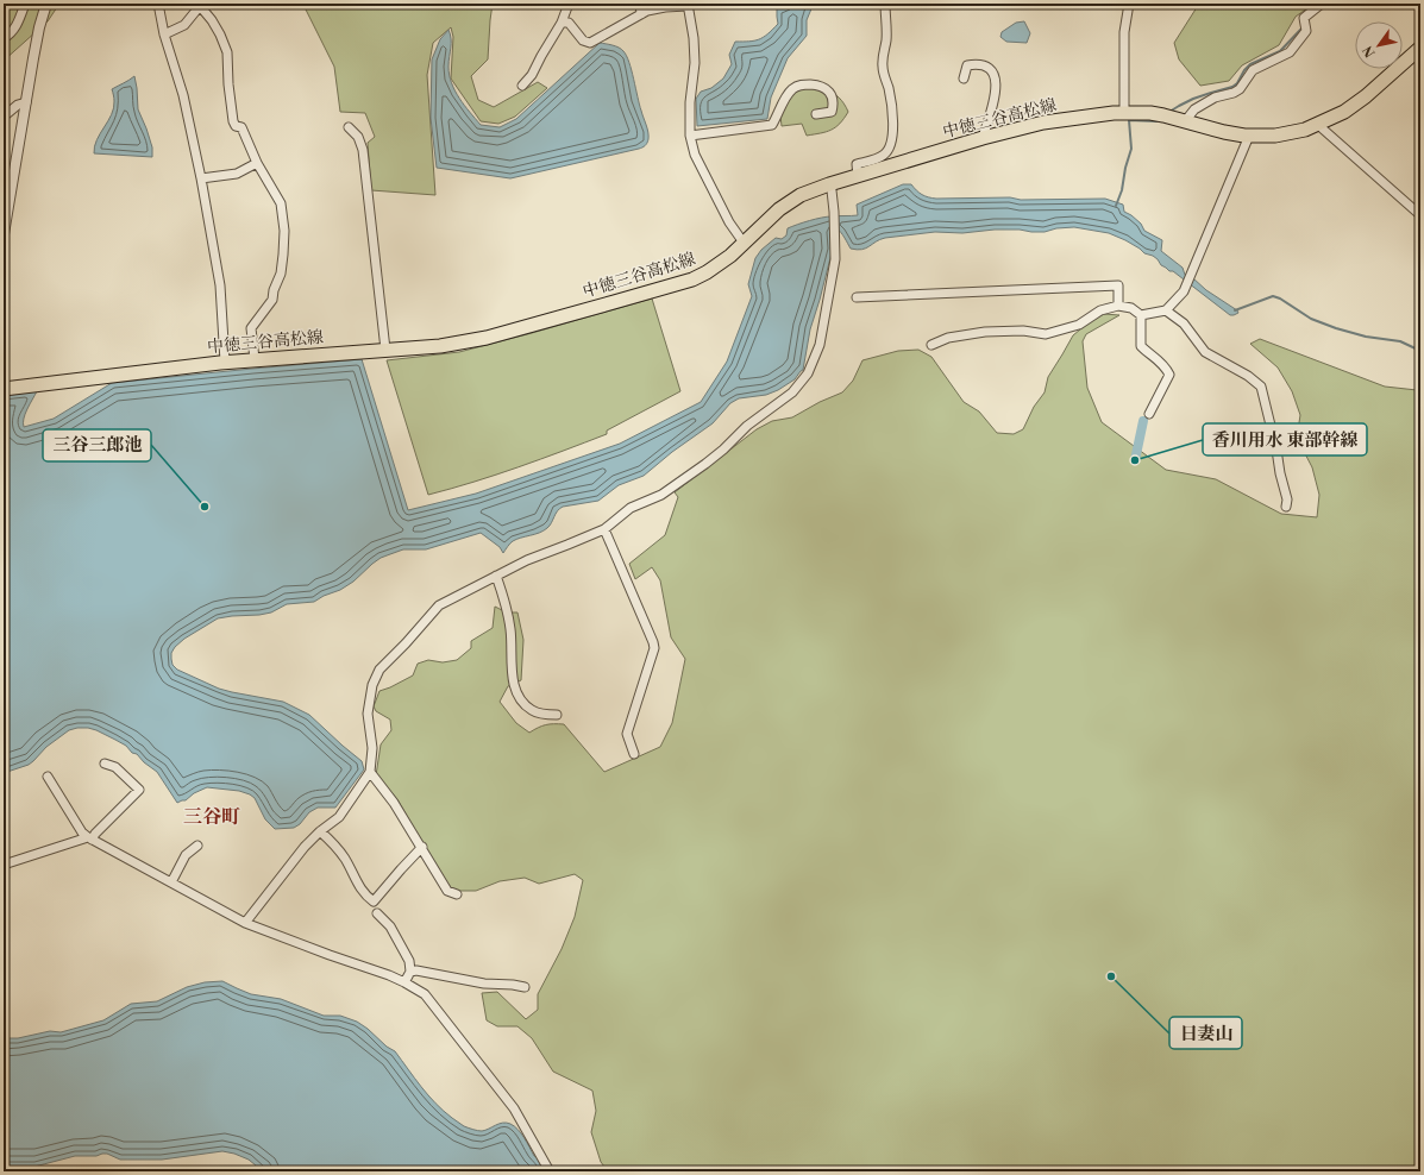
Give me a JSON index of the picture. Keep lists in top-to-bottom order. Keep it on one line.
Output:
{"streets":{"main road":["中徳三谷高松線"]},"districts":["三谷町"],"places":["香川用水 東部幹線","三谷三郎池","日妻山"],"north":"bottom left"}
